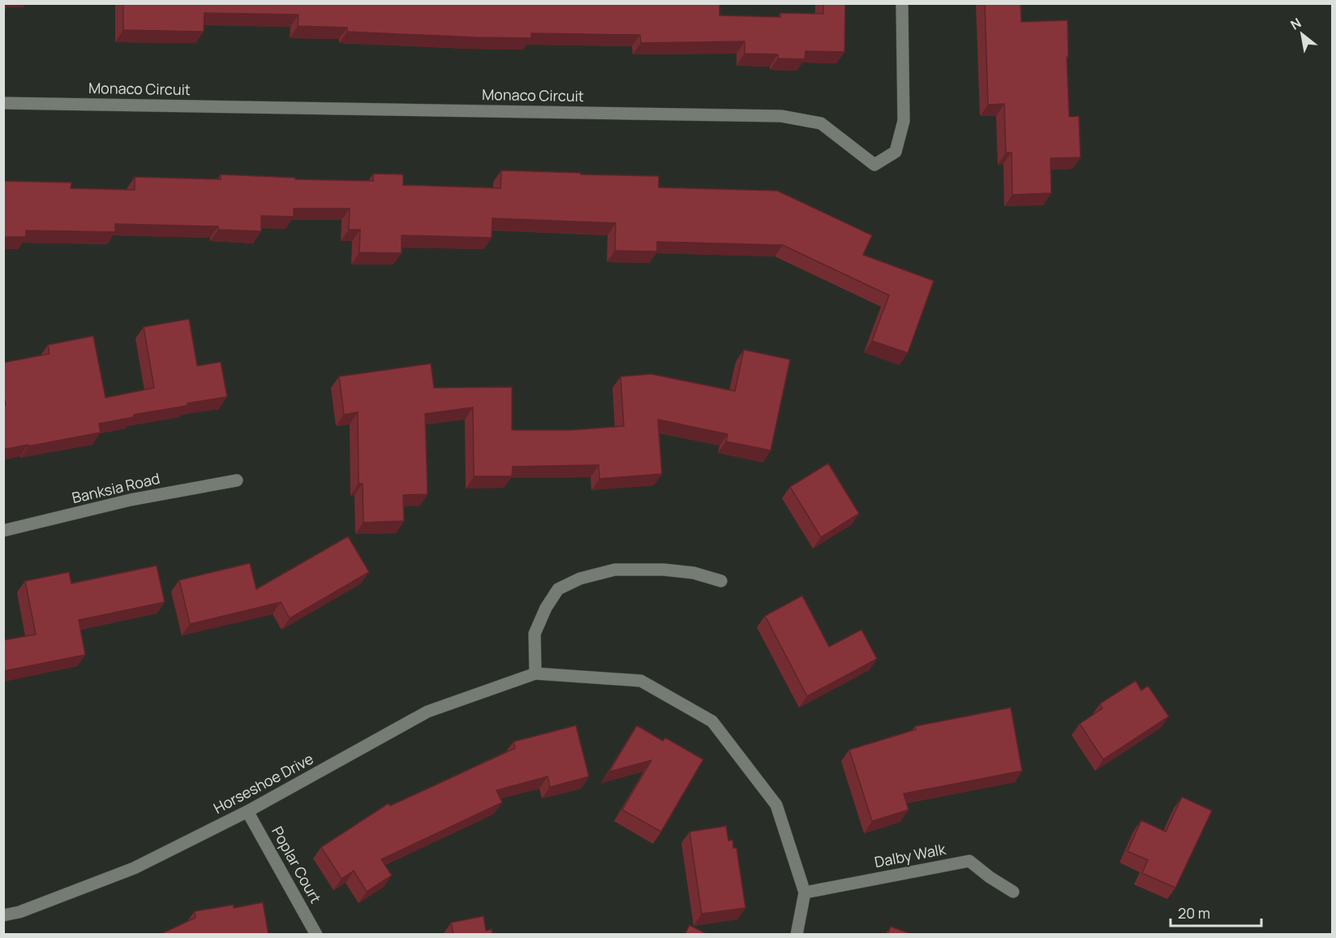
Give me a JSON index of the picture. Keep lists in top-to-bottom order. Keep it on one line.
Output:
{"streets":{"street":["Monaco Circuit","Banksia Road","Horseshoe Drive","Dalby Walk","Poplar Court"]},"crossings":[["Horseshoe Drive","Dalby Walk"],["Horseshoe Drive","Poplar Court"]],"scale_bar":"20 m","north":"top left"}
